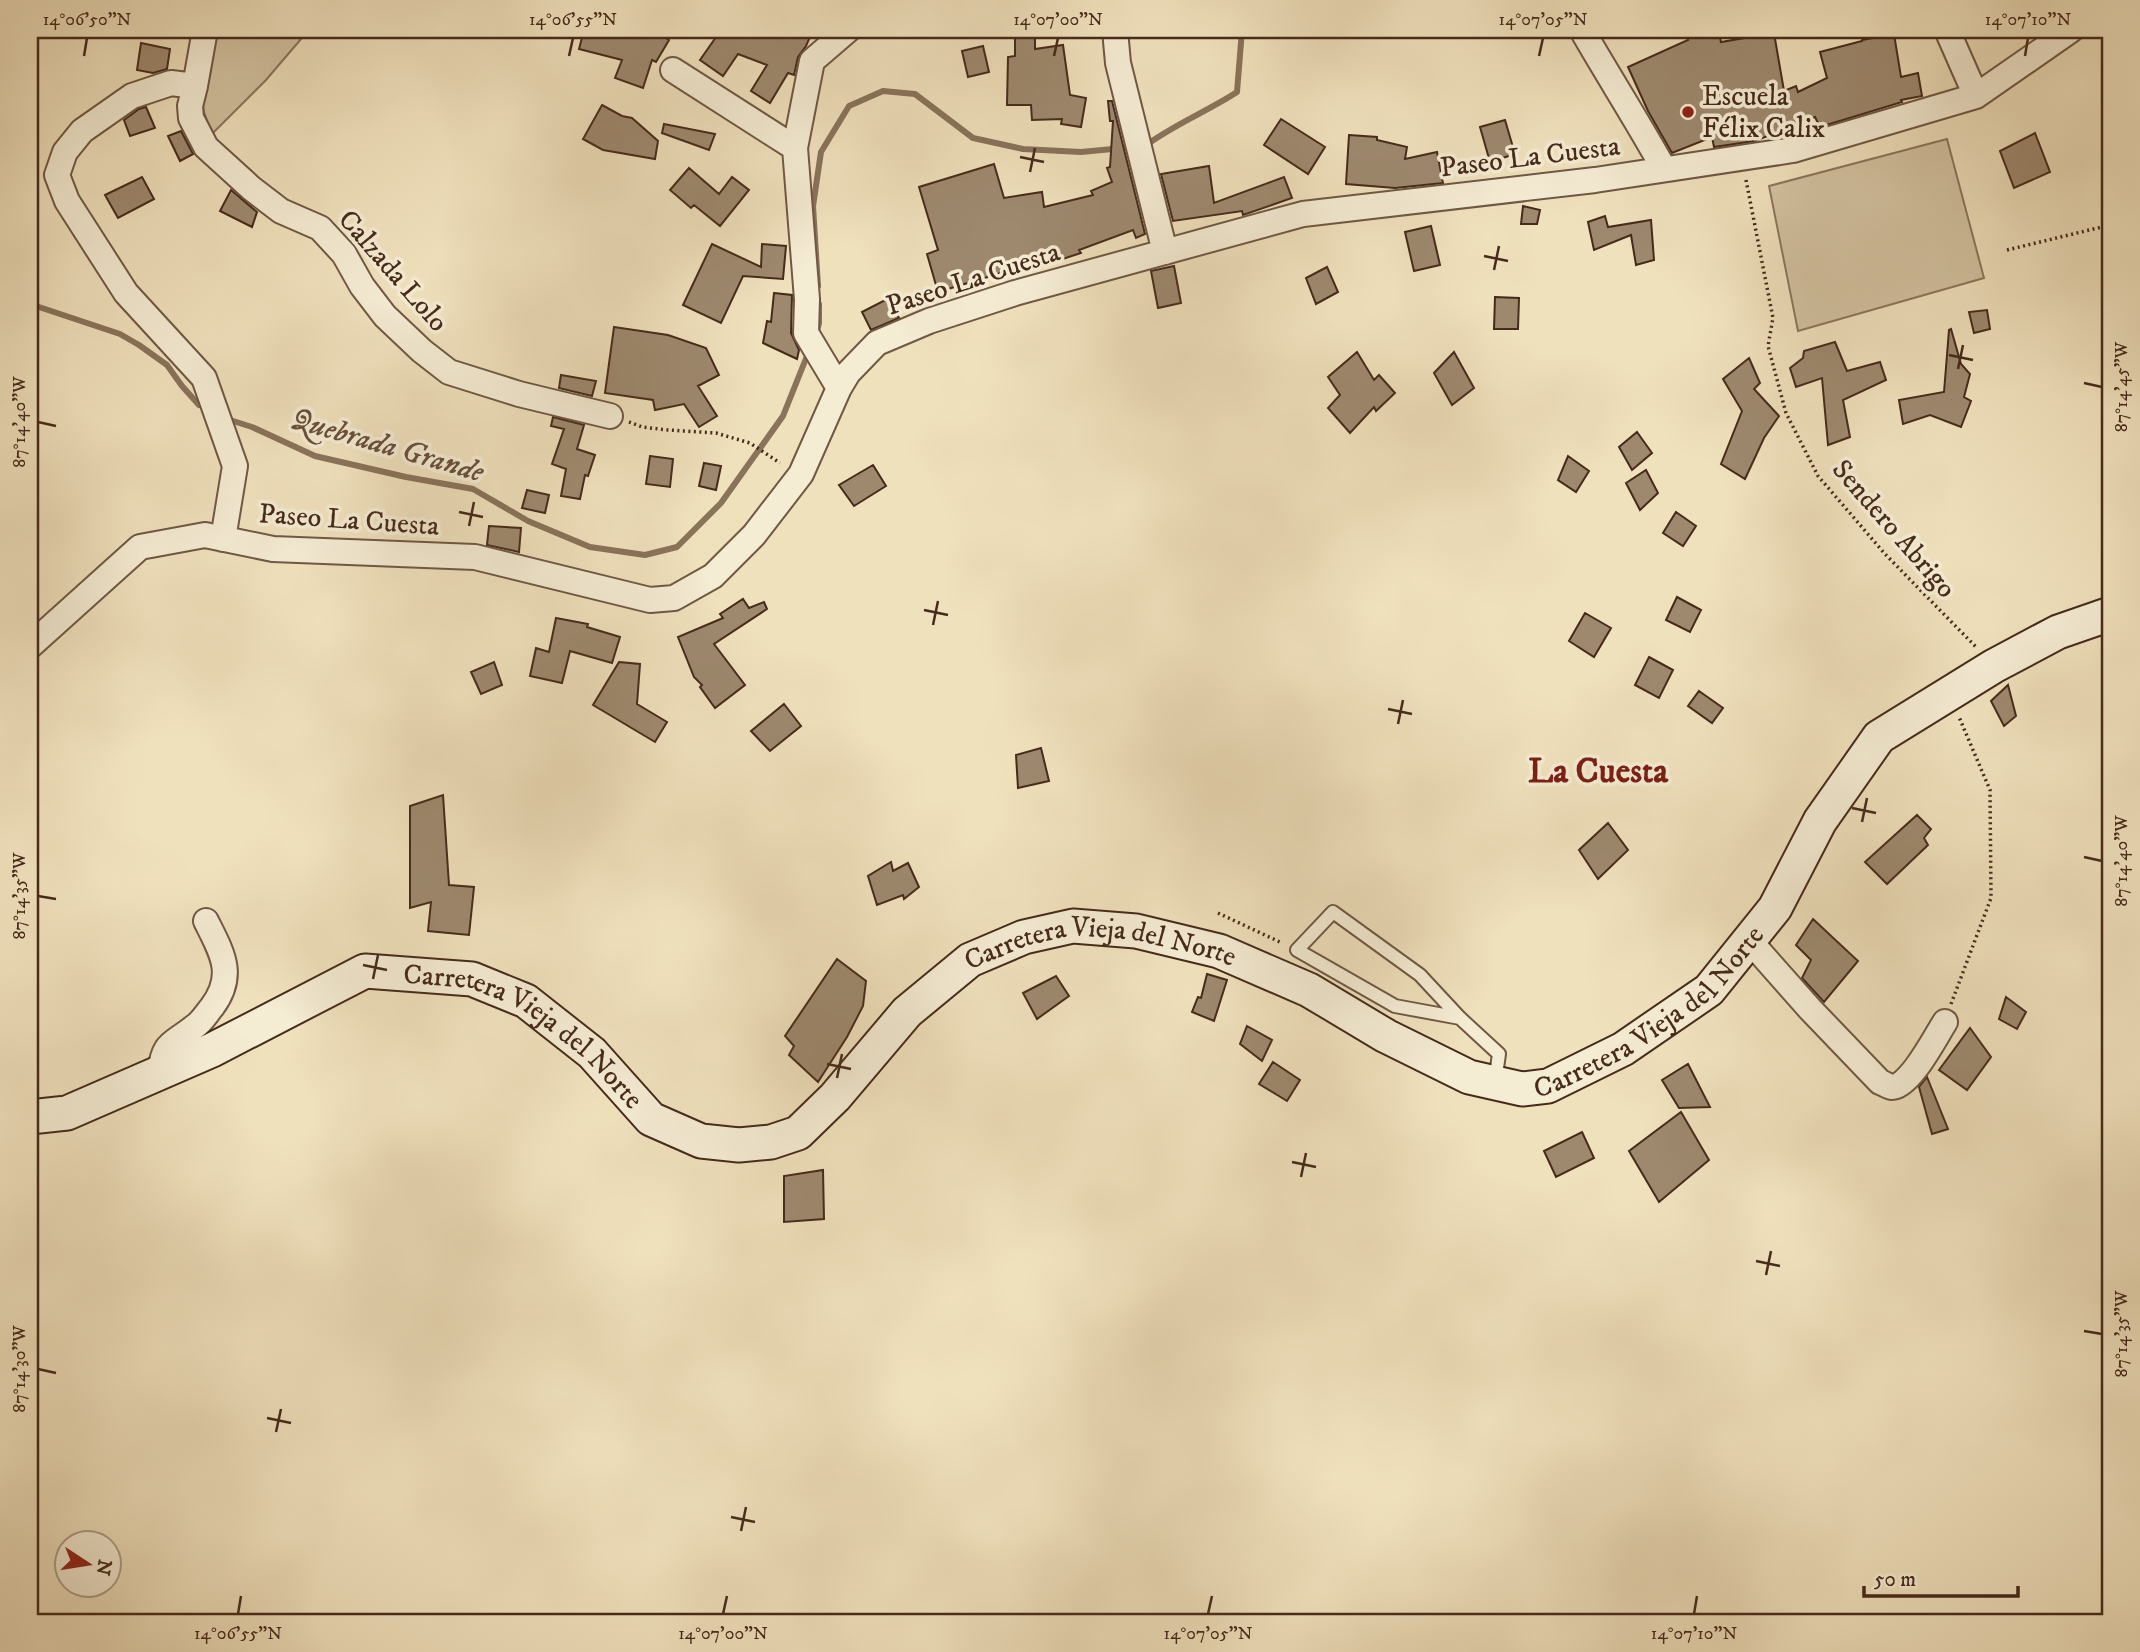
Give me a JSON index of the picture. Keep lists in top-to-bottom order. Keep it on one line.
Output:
{"streets":{"street":["Paseo La Cuesta","Calzada Lolo","Carretera Vieja del Norte"],"path":["Sendero Abrigo"]},"crossings":[["Paseo La Cuesta","Sendero Abrigo"],["Sendero Abrigo","Carretera Vieja del Norte"]],"districts":["La Cuesta"],"water":["Quebrada Grande"],"places":["Escuela Félix Calix"],"scale_bar":"50 m","north":"right","coordinates":["14°06'50\"N","14°06'55\"N","14°07'00\"N","14°07'05\"N","14°07'10\"N","87°14'45\"W","87°14'40\"W","87°14'35\"W","87°14'30\"W"]}
